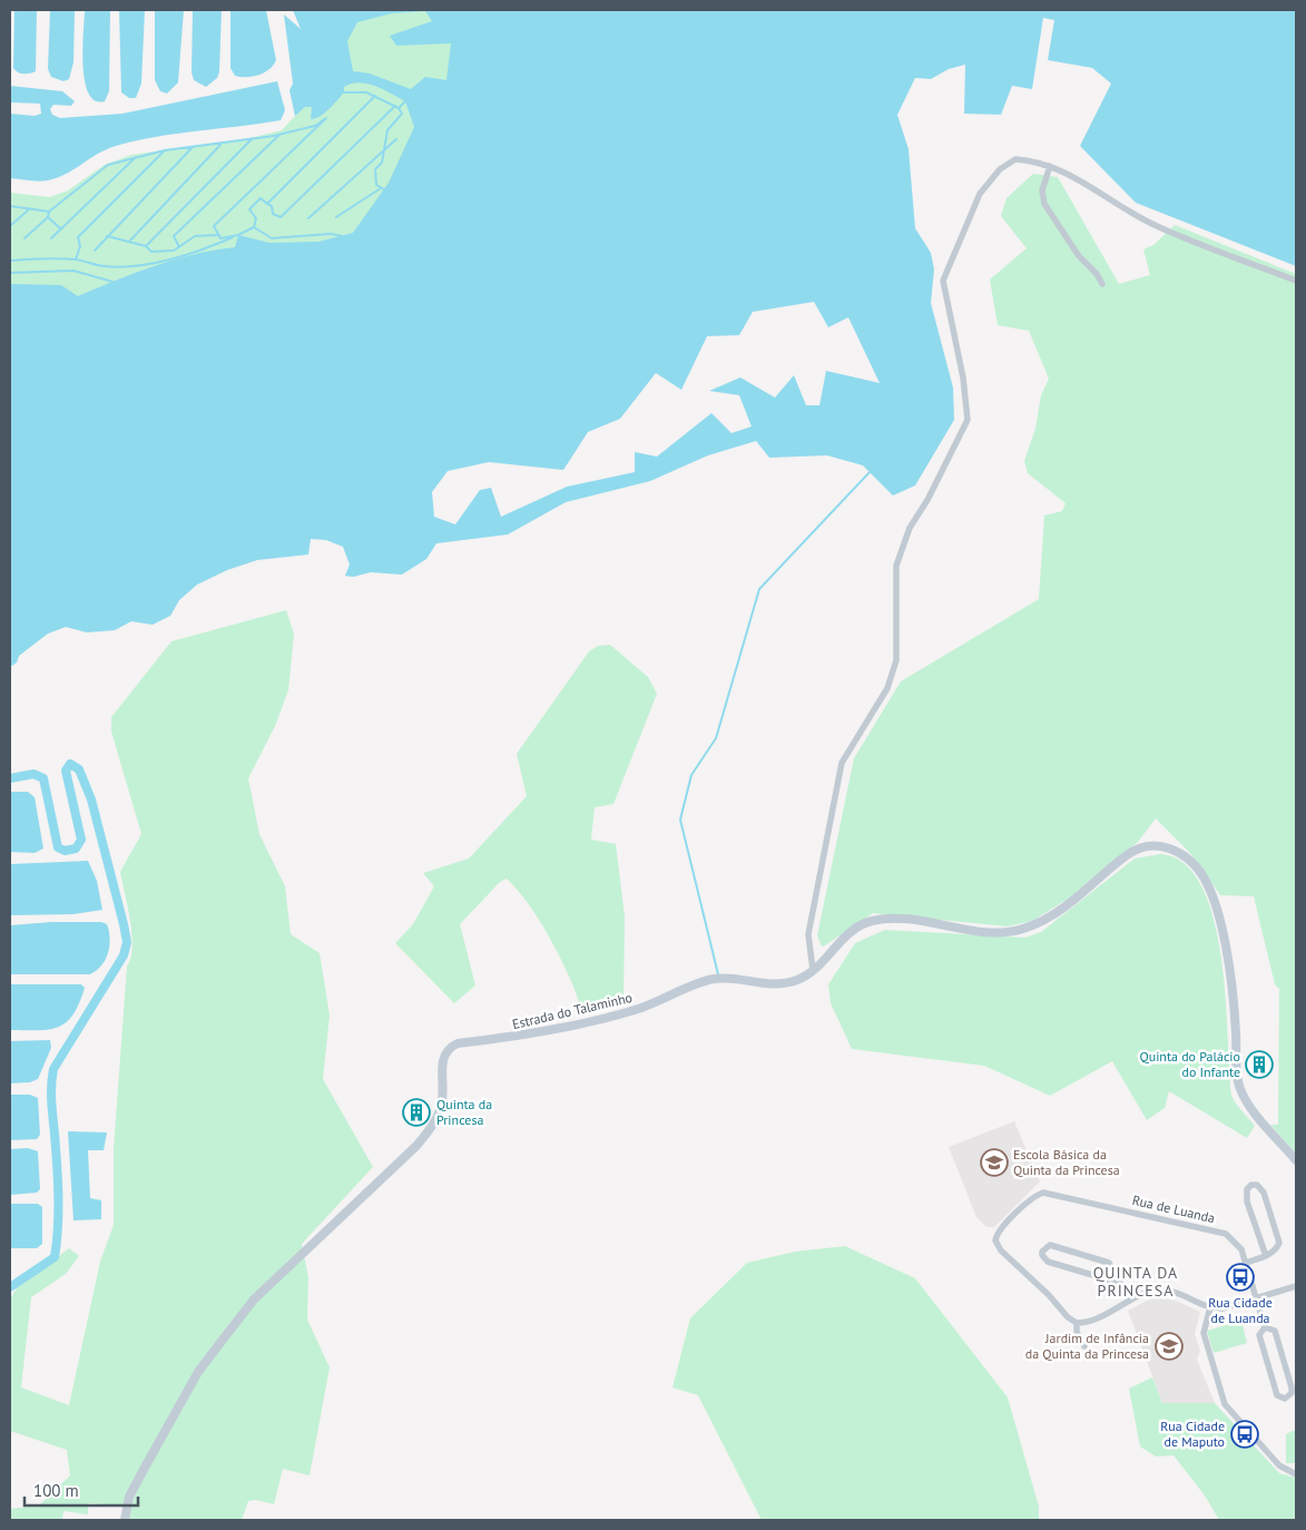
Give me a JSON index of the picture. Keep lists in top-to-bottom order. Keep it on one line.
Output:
{"streets":{"main road":["Estrada do Talaminho"],"street":["Rua de Luanda"]},"districts":["QUINTA DA PRINCESA"],"places":{"building":["Quinta do Palácio do Infante","Quinta da Princesa"],"school or university":["Escola Básica da Quinta da Princesa","Jardim de Infância da Quinta da Princesa"],"bus stop":["Rua Cidade de Luanda","Rua Cidade de Maputo"]},"scale_bar":"100 m"}
